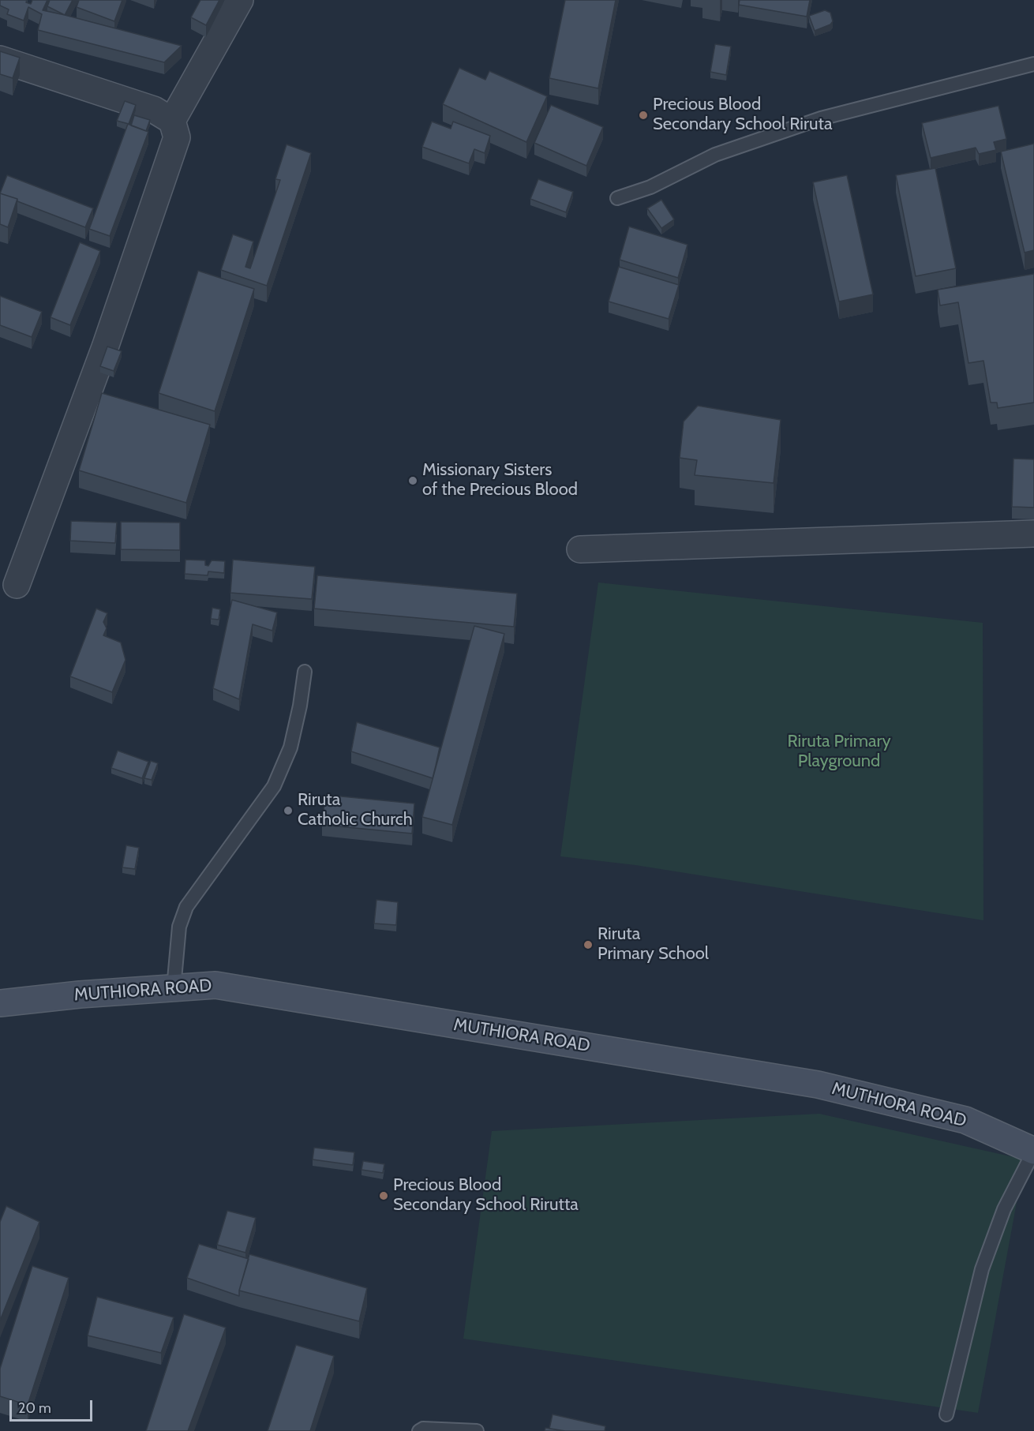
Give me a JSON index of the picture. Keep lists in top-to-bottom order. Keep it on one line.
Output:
{"streets":{"street":["MUTHIORA ROAD"]},"parks":["Riruta Primary Playground"],"places":["Precious Blood Secondary School Riruta","Missionary Sisters of the Precious Blood","Riruta Catholic Church","Riruta Primary School","Precious Blood Secondary School Rirutta"],"scale_bar":"20 m"}
